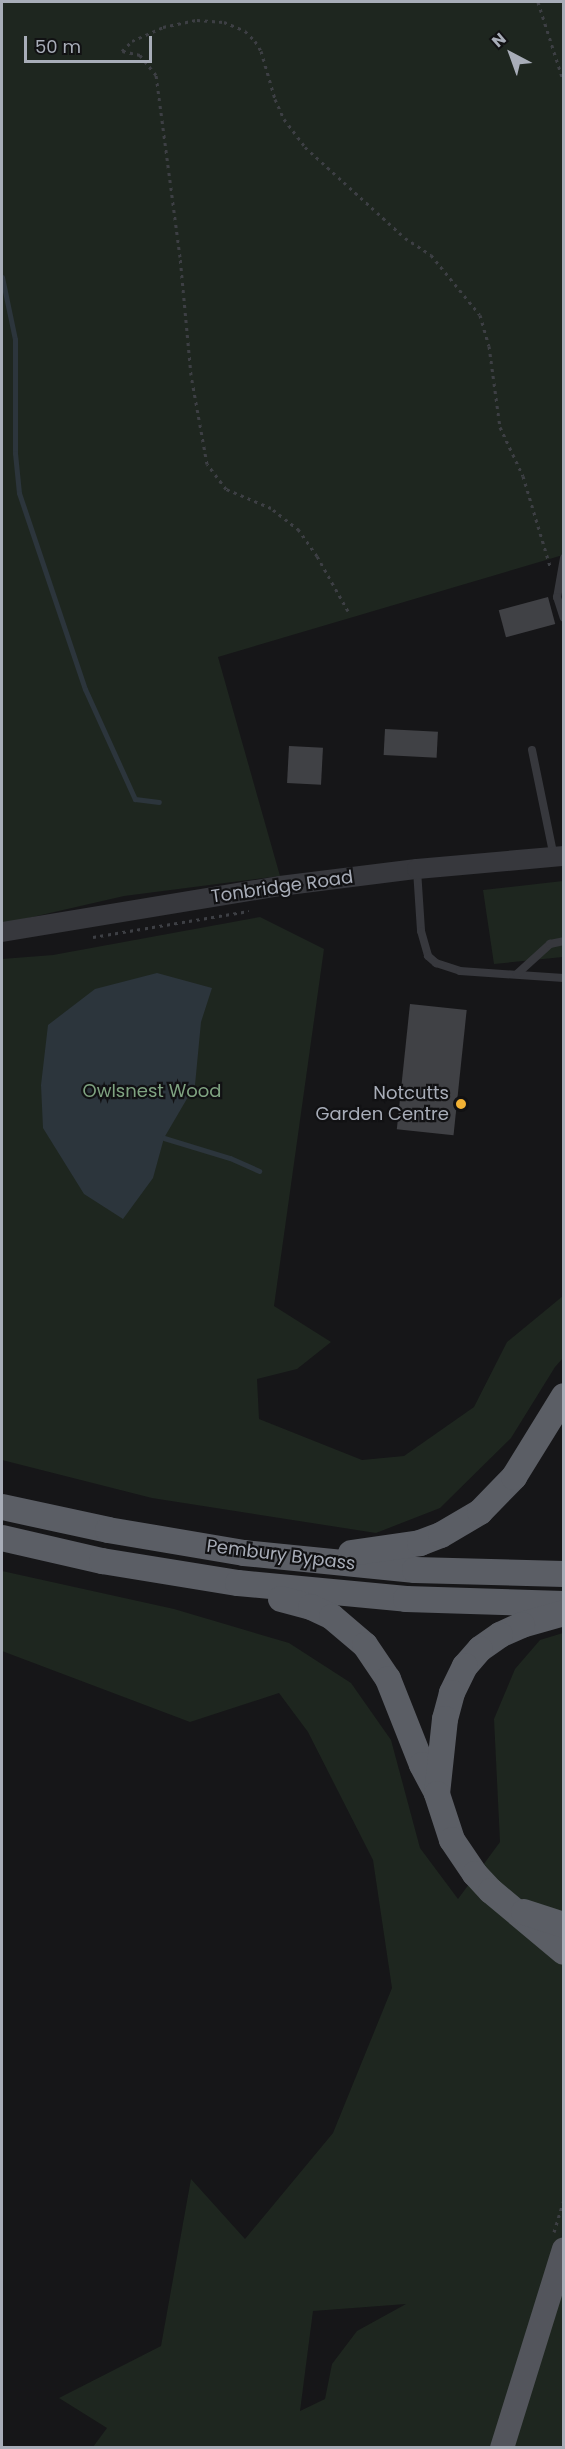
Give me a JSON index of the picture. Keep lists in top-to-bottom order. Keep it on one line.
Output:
{"streets":{"highway":["Pembury Bypass"],"street":["Tonbridge Road"]},"parks":["Owlsnest Wood"],"places":["Notcutts Garden Centre"],"scale_bar":"50 m","north":"top left"}
